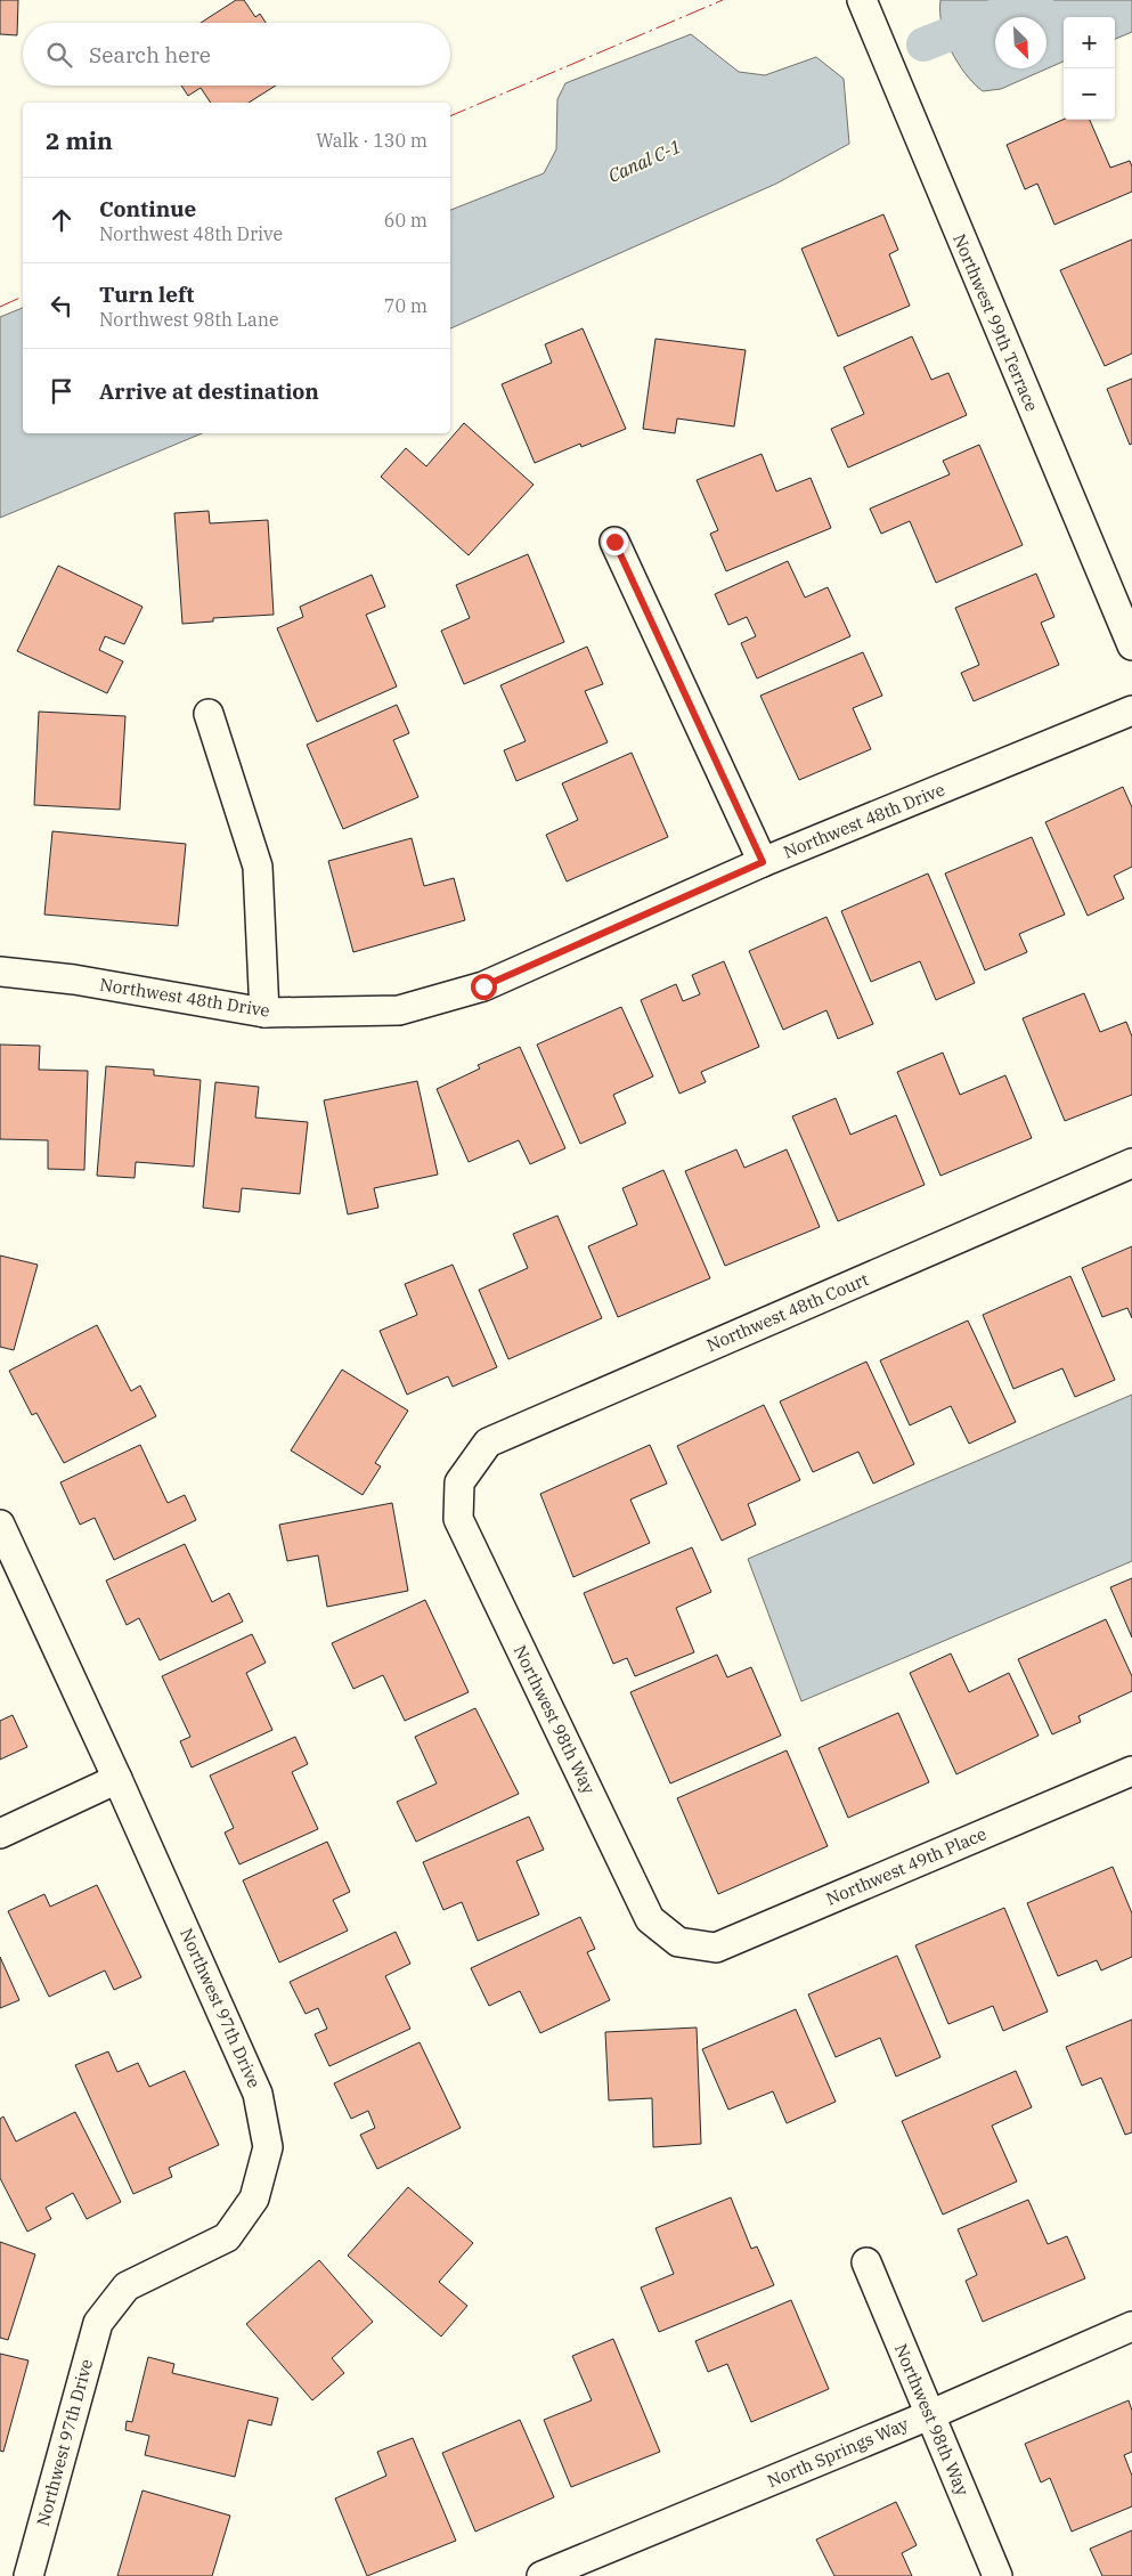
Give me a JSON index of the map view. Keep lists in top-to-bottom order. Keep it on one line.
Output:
{"streets":{"street":["Northwest 99th Terrace","Northwest 48th Drive","Northwest 48th Court","Northwest 98th Way","Northwest 49th Place","Northwest 97th Drive","North Springs Way"]},"crossings":[["Northwest 48th Court","Northwest 98th Way"],["Northwest 98th Way","Northwest 49th Place"],["Northwest 98th Way","North Springs Way"]],"water":["Canal C-1"],"north":"bottom right","page":{"map_buttons":["+","−"],"search":"Search here","heading":["2 min","Walk · 130 m"],"list":[["Continue","Northwest 48th Drive","60 m"],["Turn left","Northwest 98th Lane","70 m"],"Arrive at destination"]}}
